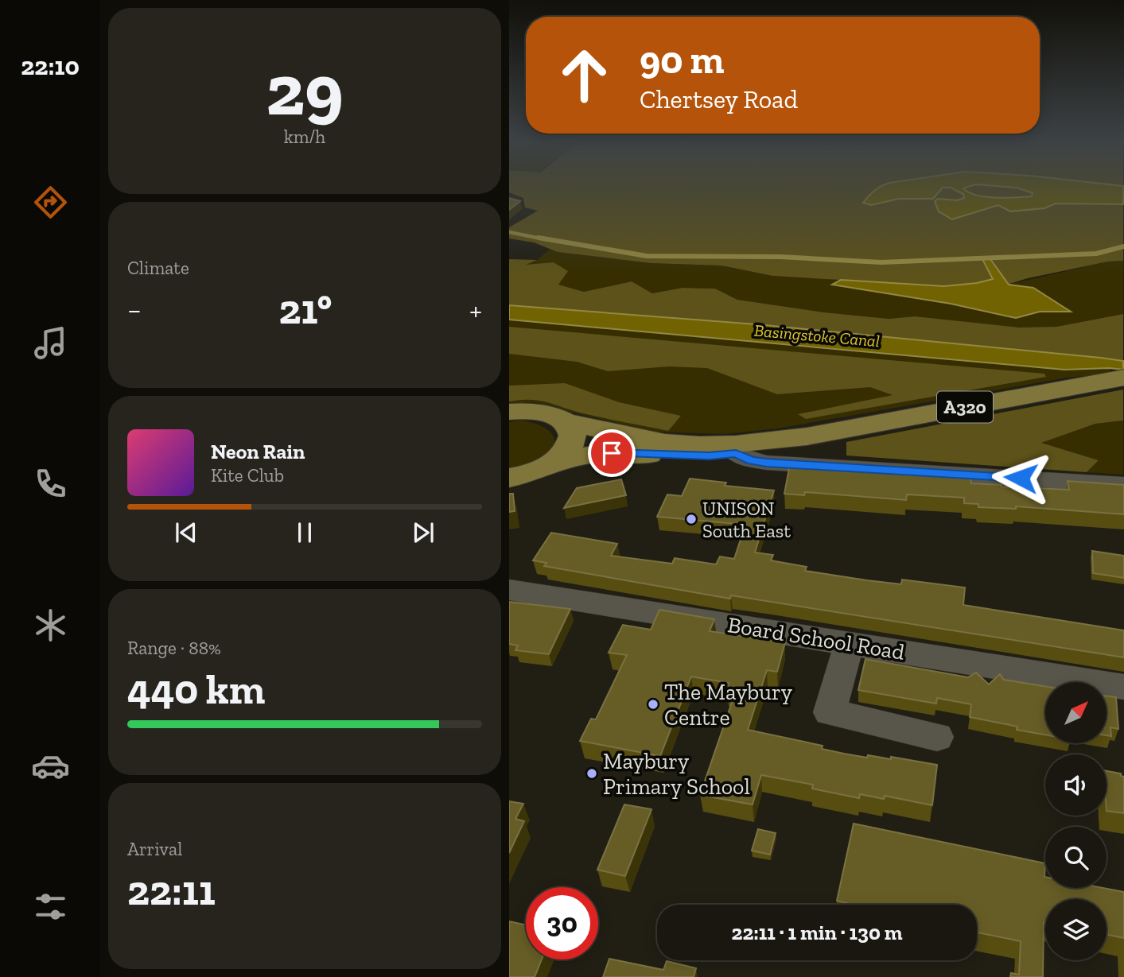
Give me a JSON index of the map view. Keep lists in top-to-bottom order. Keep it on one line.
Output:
{"streets":{"main road":["A320"],"street":["Board School Road"]},"water":["Basingstoke Canal"],"places":["UNISON South East","The Maybury Centre","Maybury Primary School"],"north":"top right","page":{"tabs":"22:10","tile":[["29","km/h"],"Climate",["Range · 88%","440 km"],["Arrival","22:11"]],"turn":["90 m","Chertsey Road"],"heat":["−","21°","+"],"song":["Neon Rain","Kite Club"],"limit":"30","trip":"22:11 · 1 min · 130 m"}}
